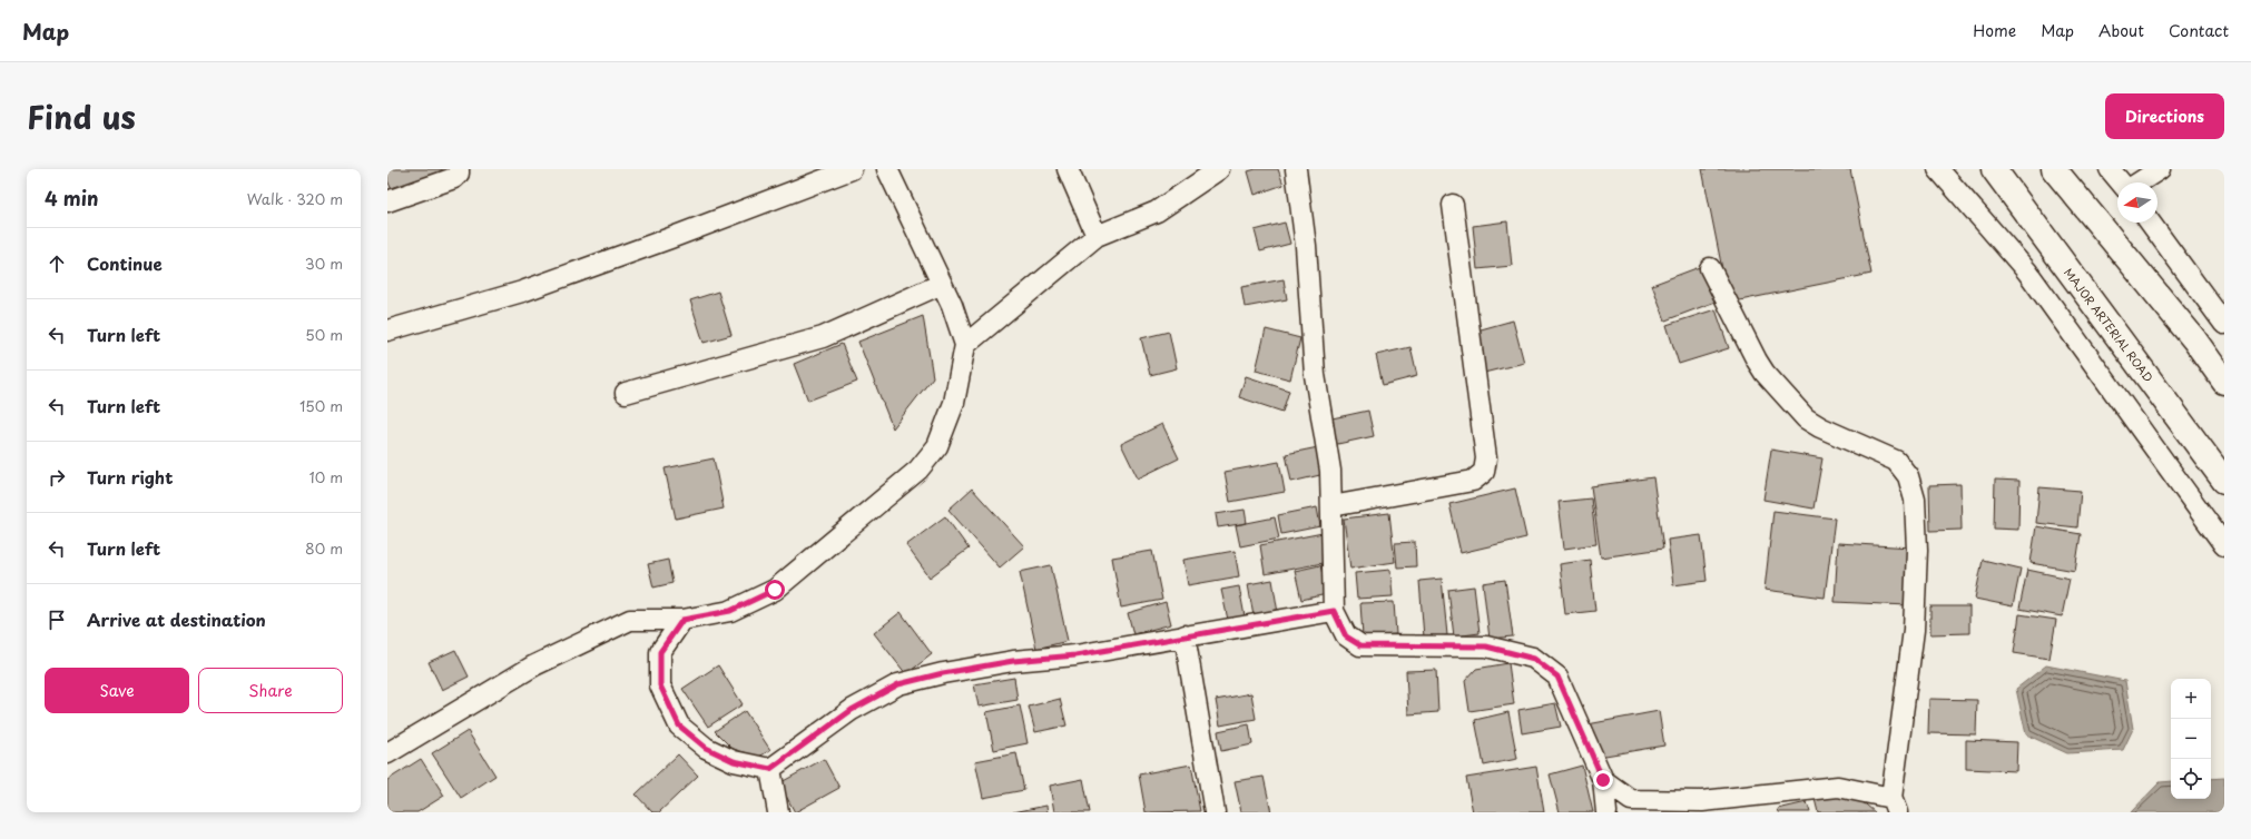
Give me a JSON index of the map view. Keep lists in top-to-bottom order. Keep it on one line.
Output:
{"streets":{"street":["MAJOR ARTERIAL ROAD"]},"north":"left","page":{"header":"Map","nav":["Home","Map","About","Contact"],"title":"Find us","buttons":["Directions",["Save","Share"]],"heading":["4 min","Walk · 320 m"],"list":[["Continue","30 m"],["Turn left","50 m"],["Turn left","150 m"],["Turn right","10 m"],["Turn left","80 m"],"Arrive at destination"],"map_buttons":["+","−"]}}
